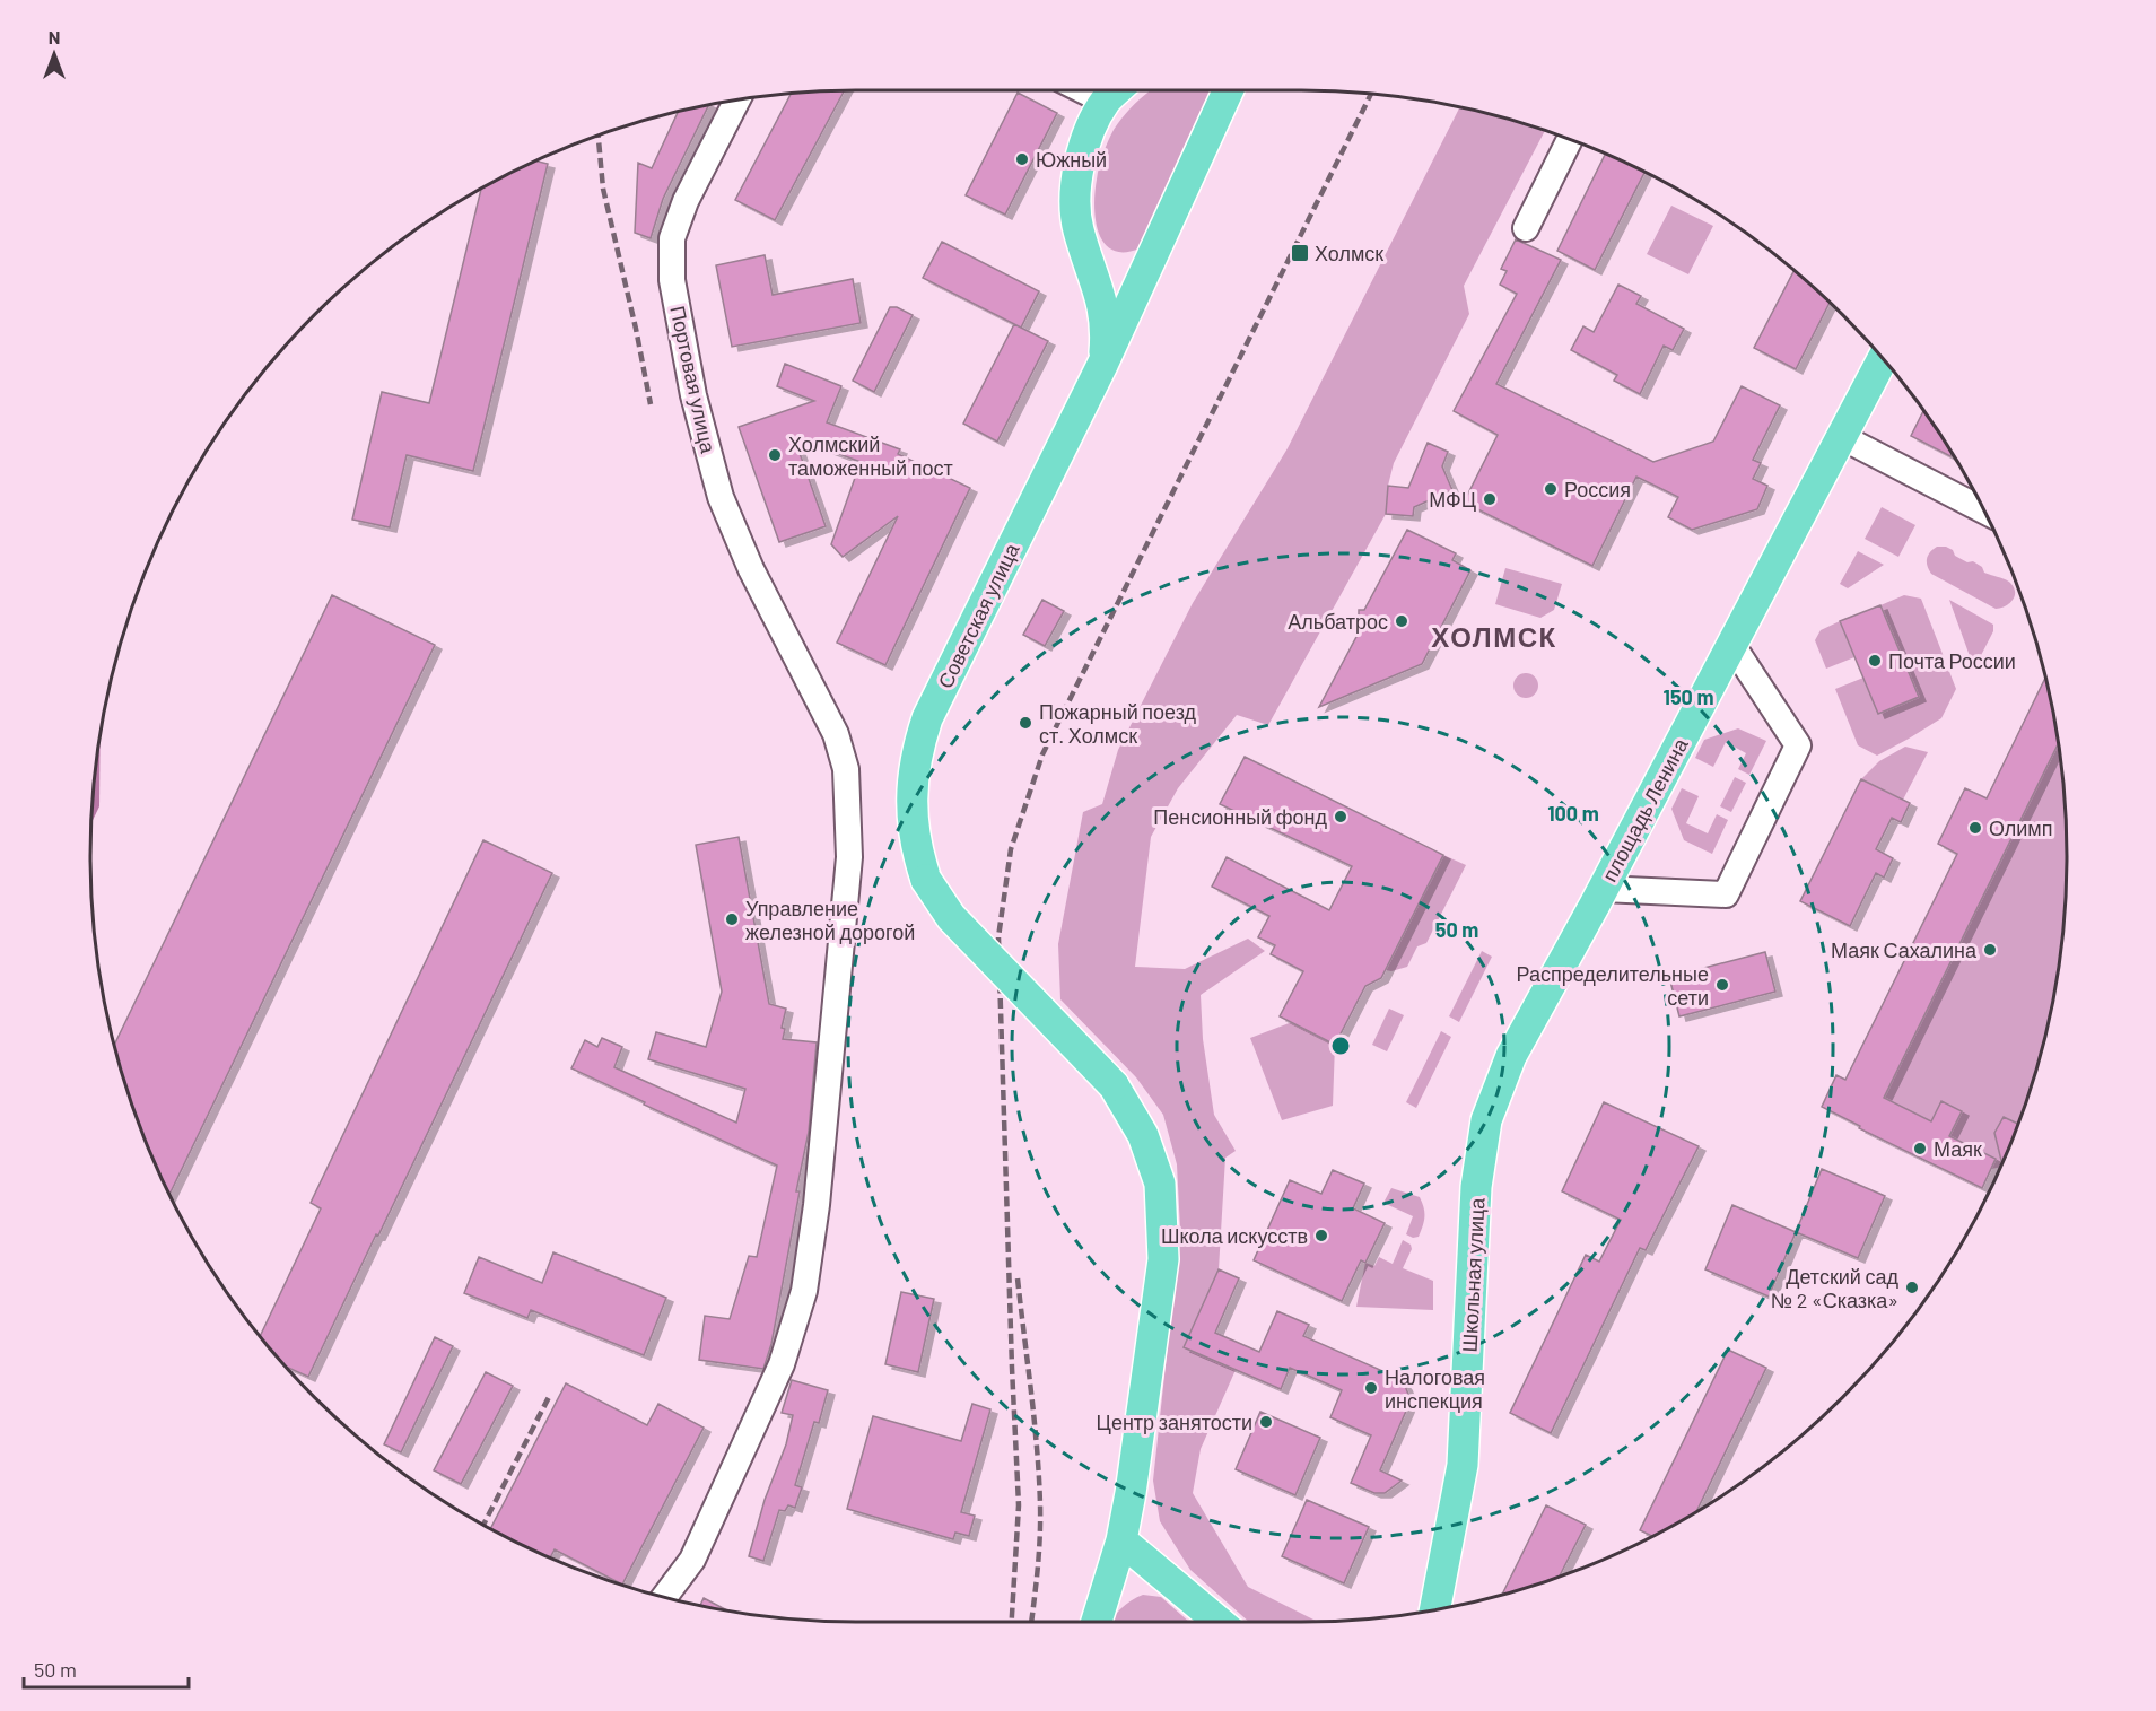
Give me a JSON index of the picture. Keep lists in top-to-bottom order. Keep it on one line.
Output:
{"streets":{"main road":["Советская улица","площадь Ленина","Школьная улица"],"street":["Портовая улица"]},"crossings":[["площадь Ленина","Школьная улица"]],"districts":["ХОЛМСК"],"places":{"other":["Южный","Холмский таможенный пост","Россия","МФЦ","Альбатрос","Почта России","Пожарный поезд ст. Холмск","Пенсионный фонд","Олимп","Управление железной дорогой","Маяк Сахалина","Распределительные сети","Маяк","Школа искусств","Детский сад № 2 «Сказка»","Налоговая инспекция","Центр занятости"],"transit":["Холмск"]},"scale_bar":"50 m","north":"top","rings":["150 m","100 m","50 m"]}
